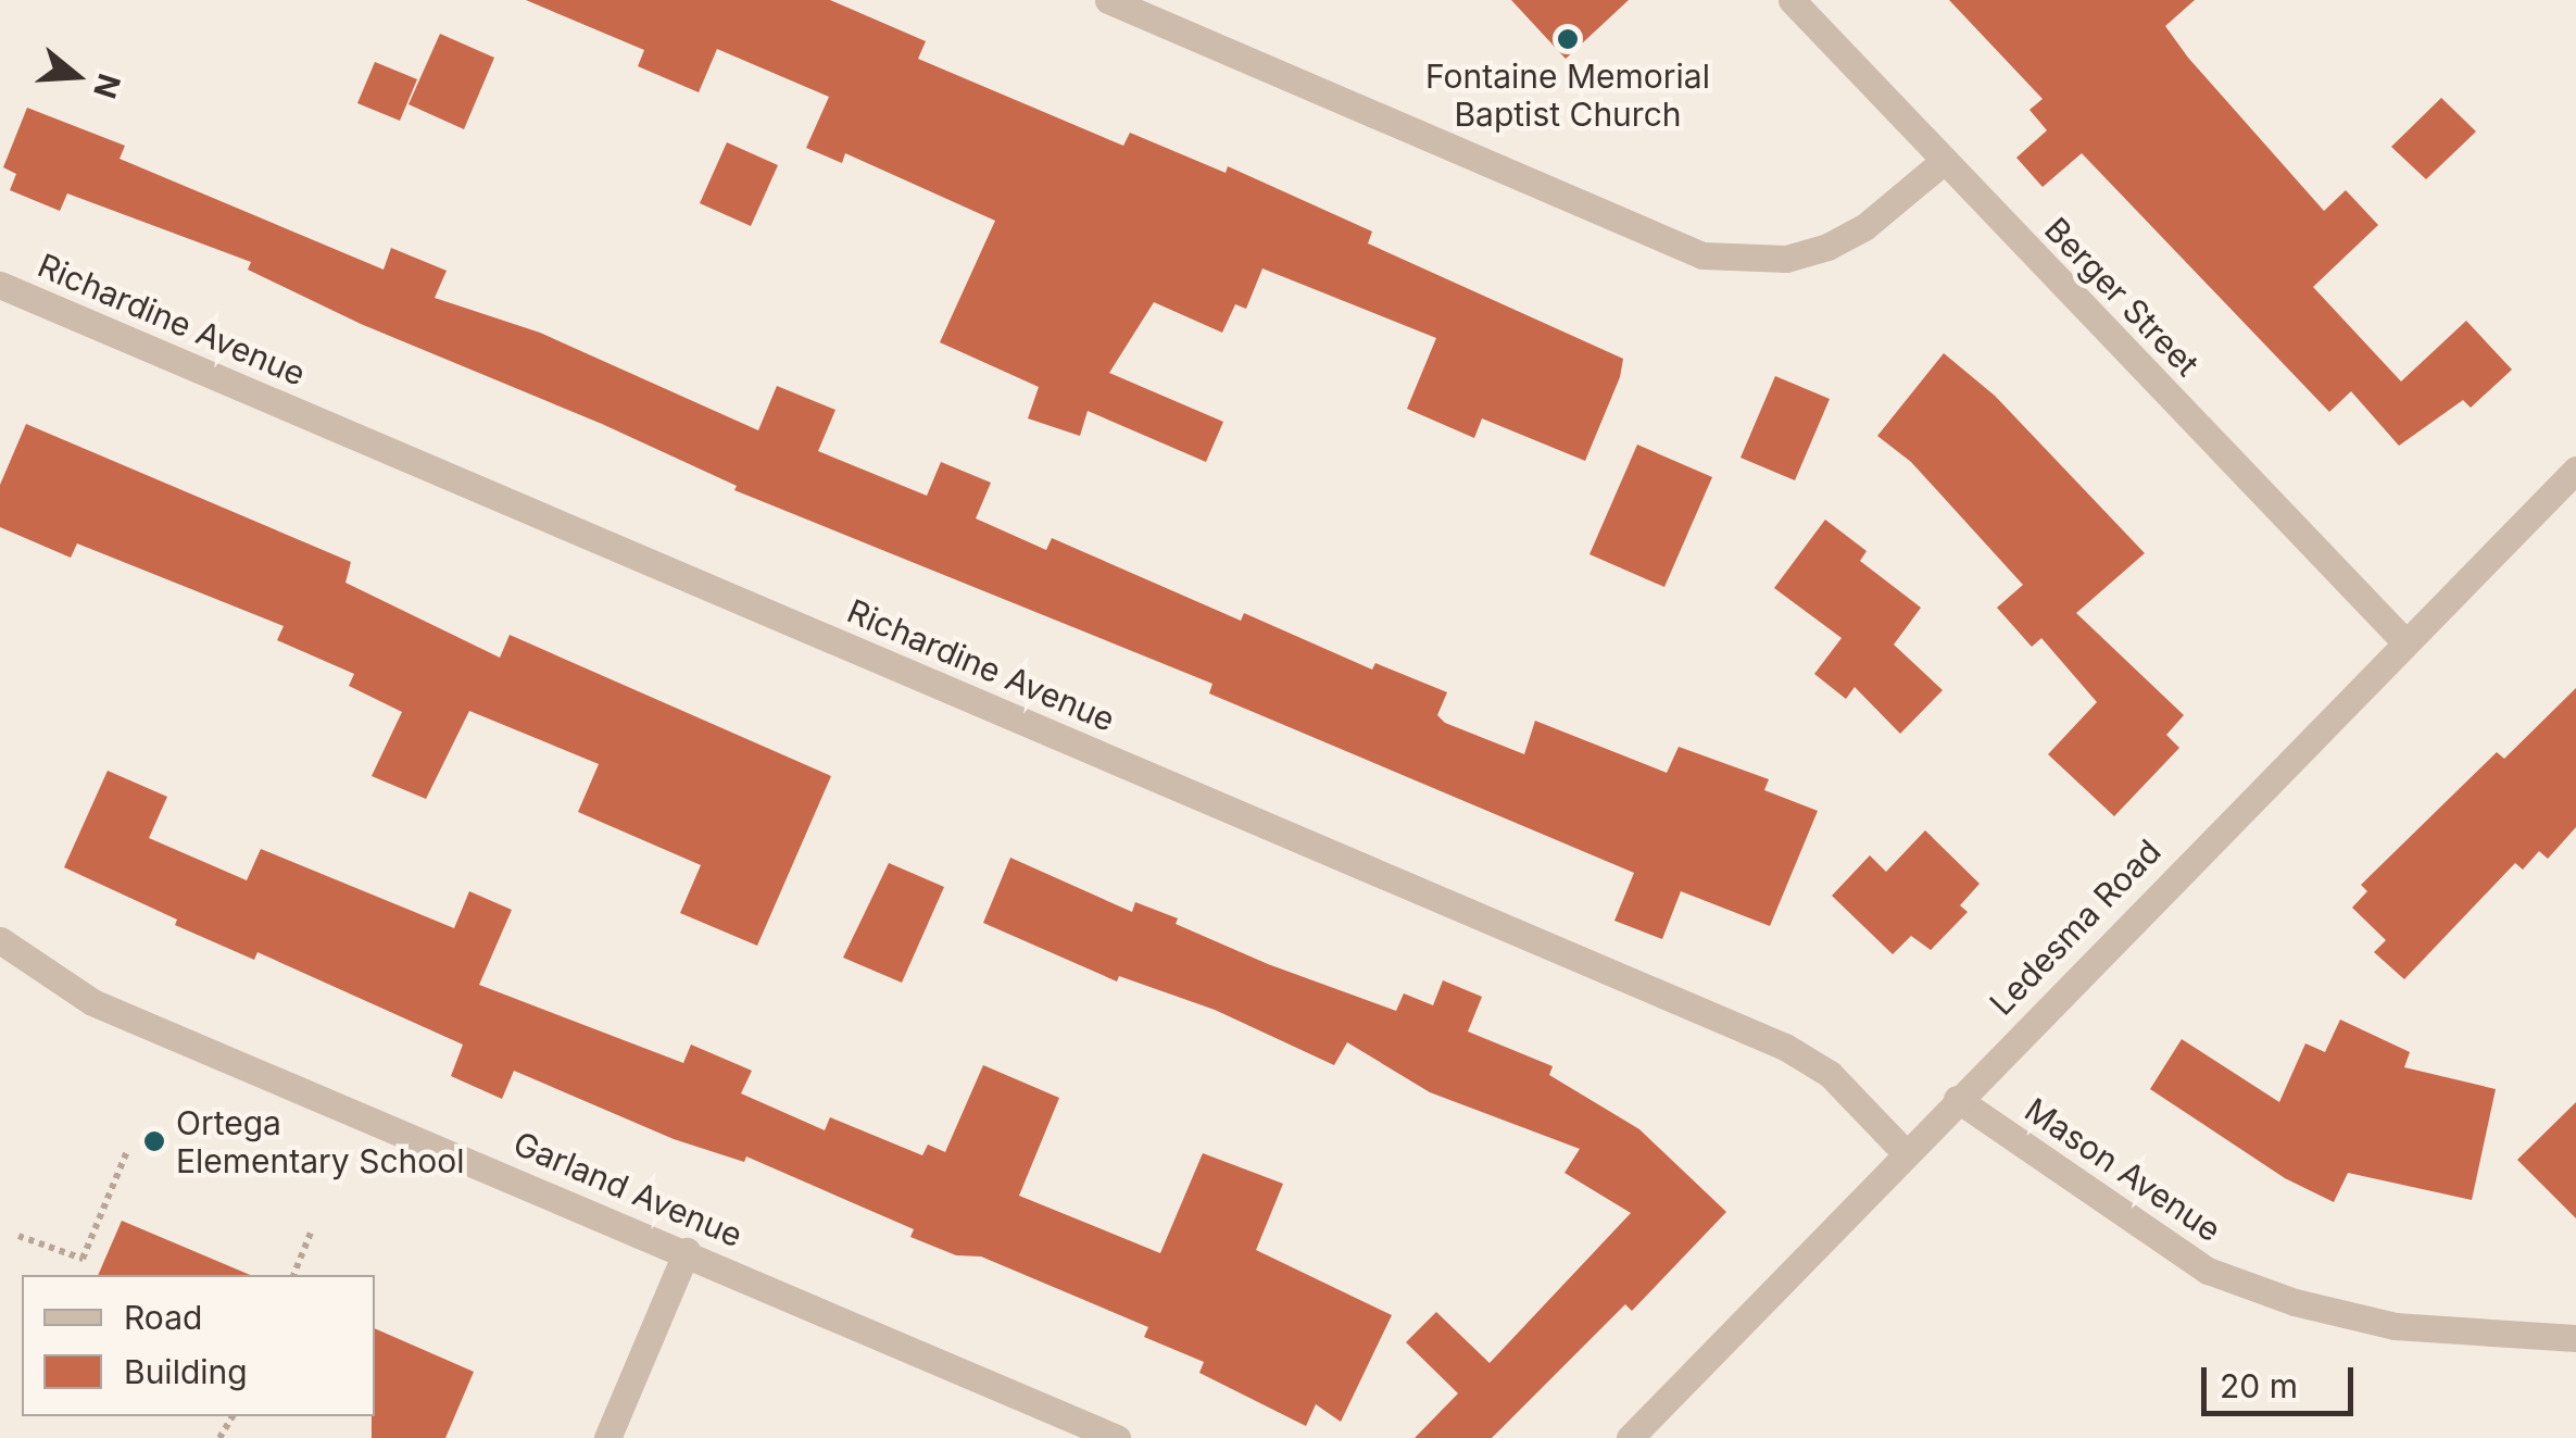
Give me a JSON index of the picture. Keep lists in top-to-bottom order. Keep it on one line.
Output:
{"streets":{"street":["Berger Street","Richardine Avenue","Ledesma Road","Mason Avenue","Garland Avenue"]},"crossings":[["Berger Street","Ledesma Road"],["Richardine Avenue","Ledesma Road"],["Ledesma Road","Mason Avenue"]],"places":["Fontaine Memorial Baptist Church","Ortega Elementary School"],"legend":["Road","Building"],"scale_bar":"20 m","north":"right"}
